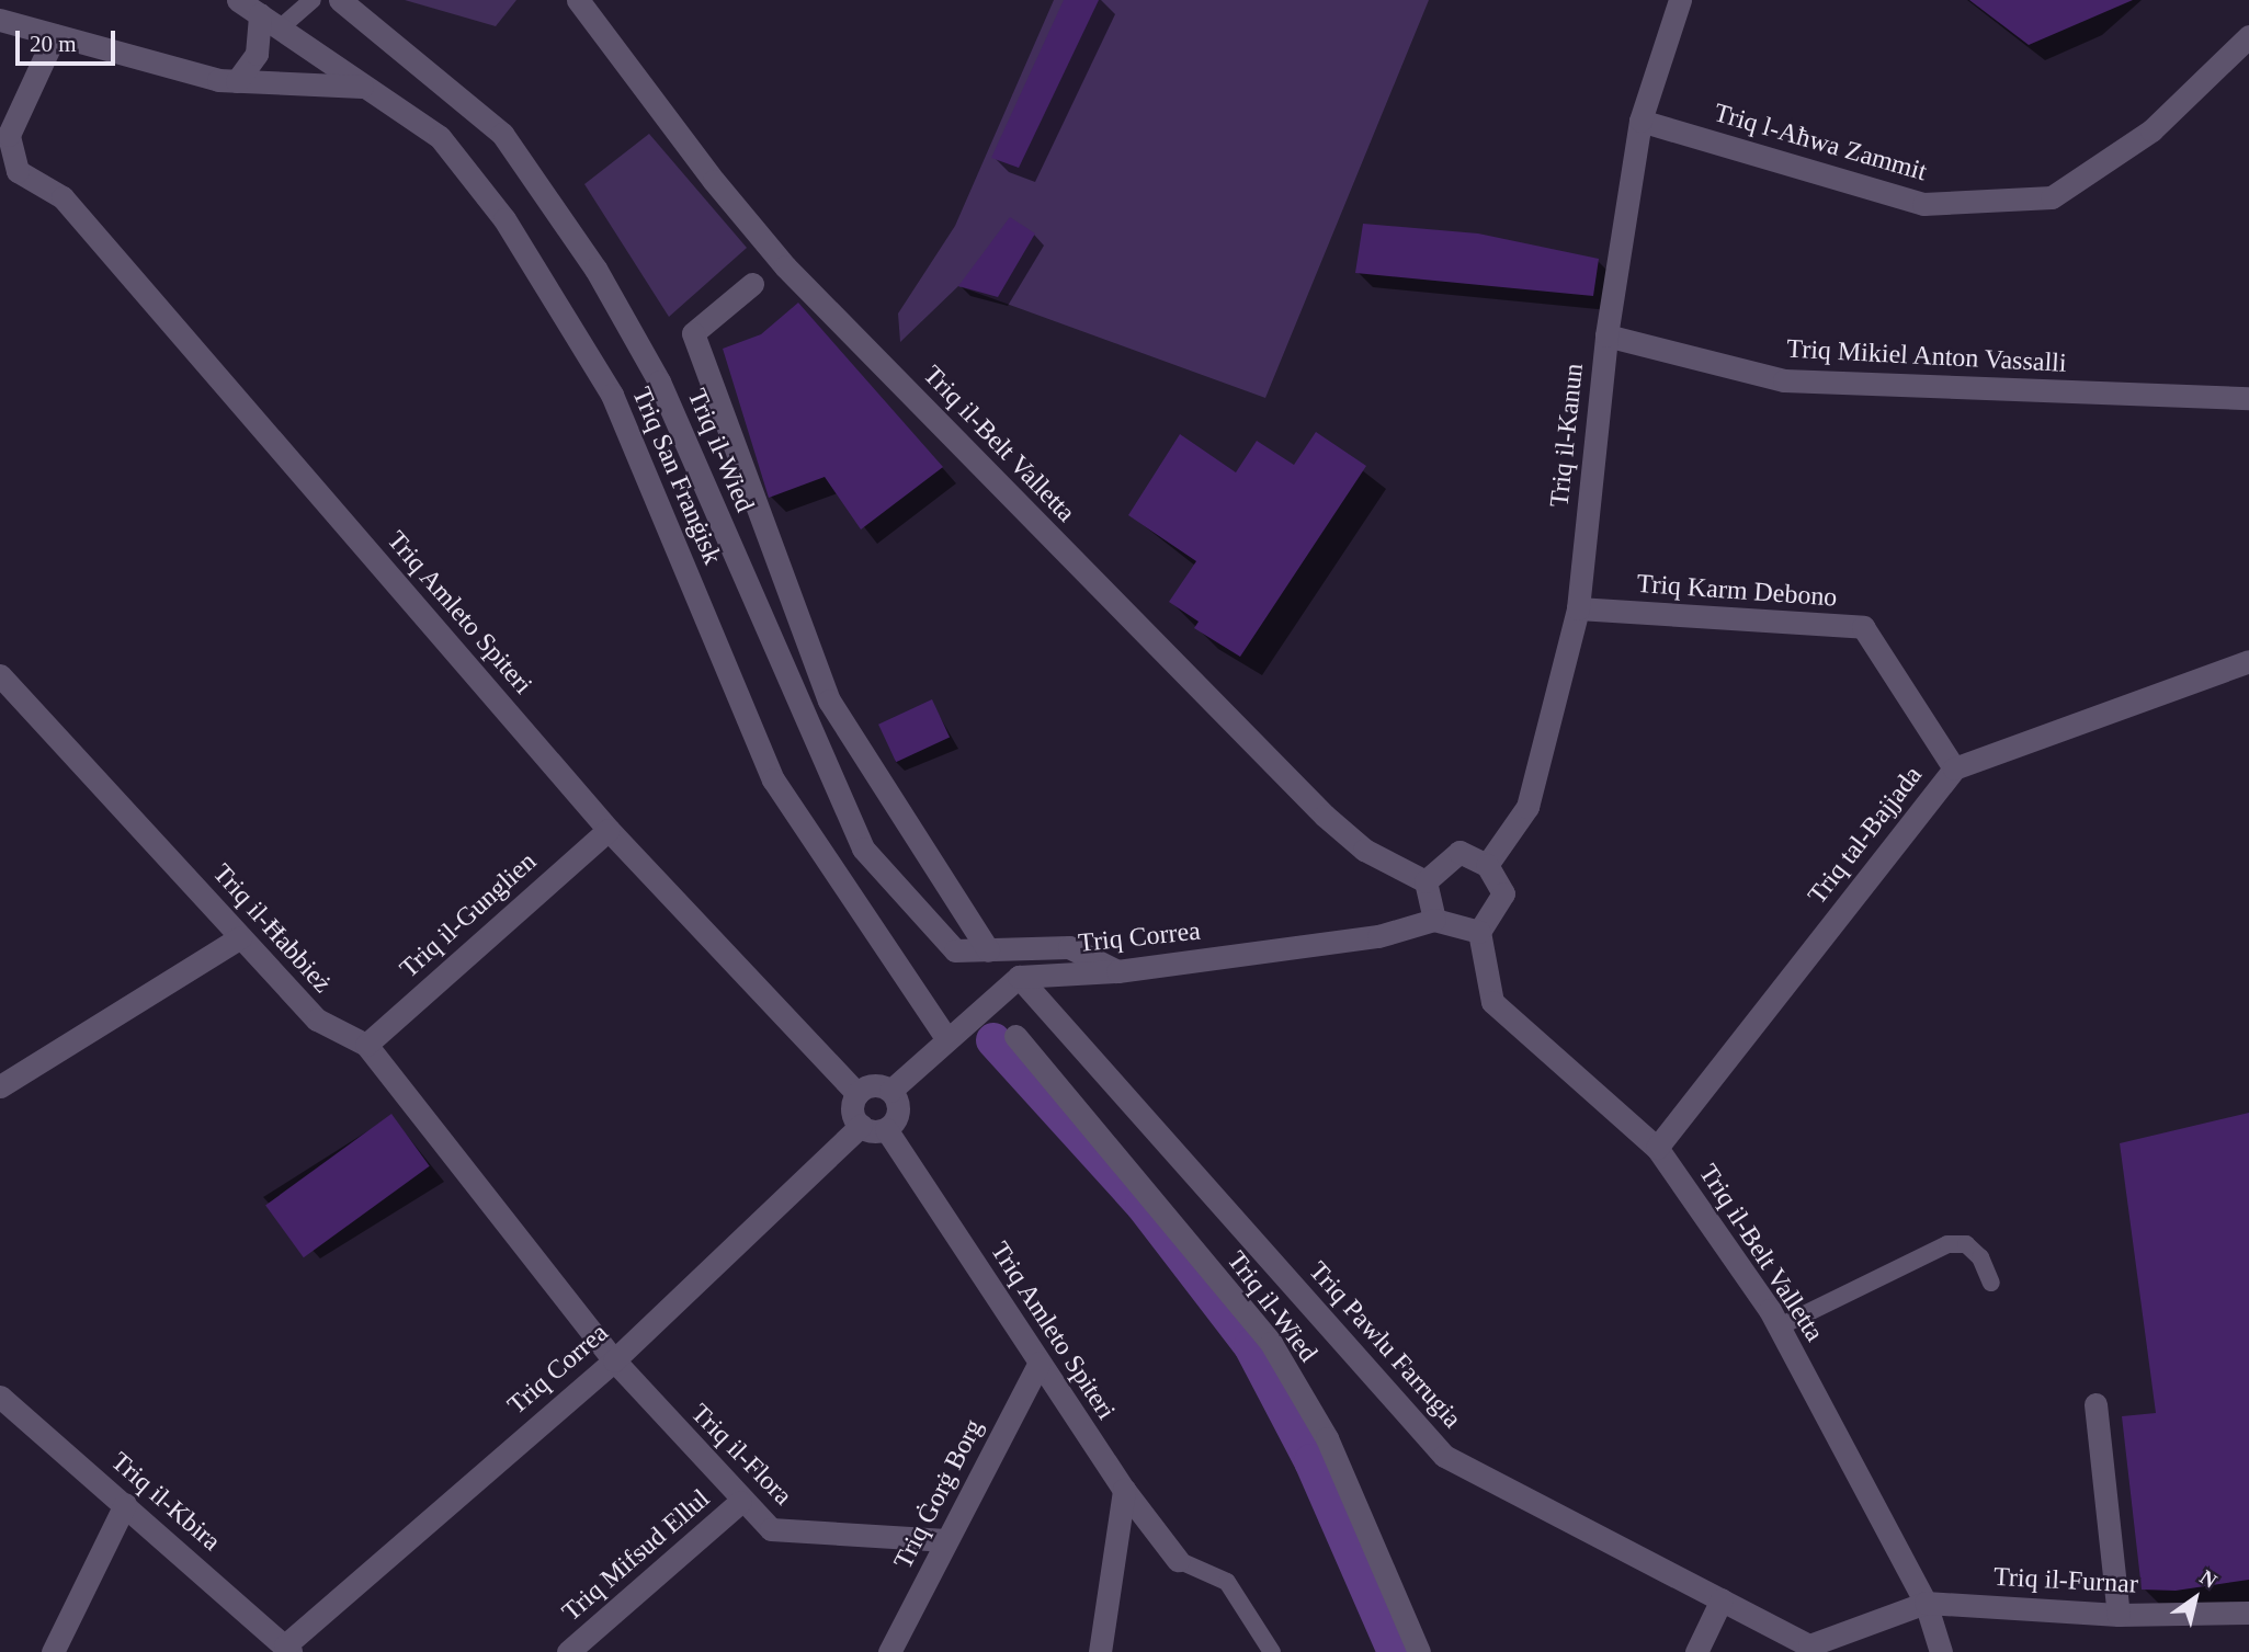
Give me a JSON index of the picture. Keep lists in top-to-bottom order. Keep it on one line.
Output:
{"streets":{"street":["Triq l-Aħwa Zammit","Triq Mikiel Anton Vassalli","Triq il-Kanun","Triq il-Belt Valletta","Triq il-Wied","Triq San Franġisk","Triq Karm Debono","Triq Amleto Spiteri","Triq tal-Bajjada","Triq il-Gunglien","Triq il-Ħabbież","Triq Correa","Triq Pawlu Farrugia","Triq il-Flora","Triq Ġorġ Borg","Triq il-Kbira","Triq Mifsud Ellul","Triq il-Furnar"]},"crossings":[["Triq l-Aħwa Zammit","Triq il-Kanun"],["Triq Mikiel Anton Vassalli","Triq il-Kanun"],["Triq il-Kanun","Triq il-Belt Valletta"],["Triq il-Kanun","Triq Karm Debono"],["Triq il-Kanun","Triq Correa"],["Triq il-Belt Valletta","Triq tal-Bajjada"],["Triq il-Belt Valletta","Triq Correa"],["Triq il-Belt Valletta","Triq Pawlu Farrugia"],["Triq il-Belt Valletta","Triq il-Furnar"],["Triq il-Wied","Triq Correa"],["Triq Karm Debono","Triq tal-Bajjada"],["Triq Amleto Spiteri","Triq il-Gunglien"],["Triq Amleto Spiteri","Triq Correa"],["Triq Amleto Spiteri","Triq Ġorġ Borg"],["Triq il-Gunglien","Triq il-Ħabbież"],["Triq il-Ħabbież","Triq Correa"],["Triq il-Ħabbież","Triq il-Flora"],["Triq Correa","Triq Pawlu Farrugia"],["Triq Correa","Triq il-Flora"],["Triq Correa","Triq il-Kbira"],["Triq Pawlu Farrugia","Triq il-Furnar"],["Triq il-Flora","Triq Ġorġ Borg"],["Triq il-Flora","Triq Mifsud Ellul"]],"scale_bar":"20 m","north":"top right"}
